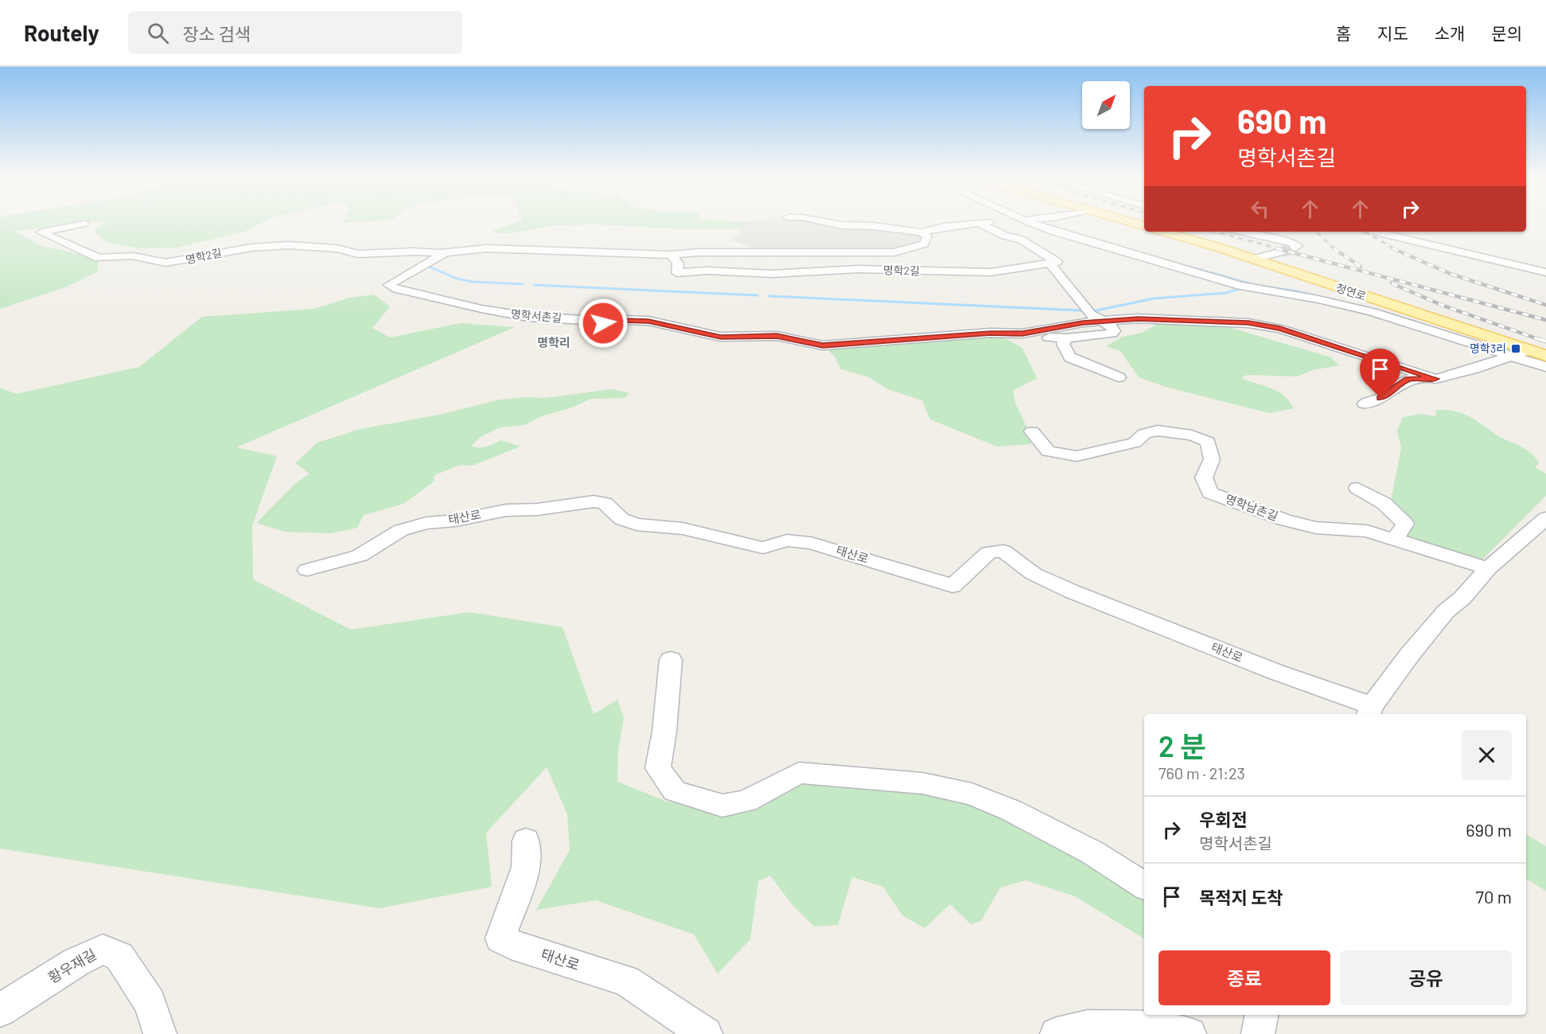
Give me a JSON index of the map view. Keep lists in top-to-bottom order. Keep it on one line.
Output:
{"streets":{"main road":["청연로"],"street":["명학2길","명학서촌길","명학남촌길","태산로","황우재길"]},"crossings":[["명학2길","명학서촌길"],["명학남촌길","태산로"]],"districts":["명학리"],"places":{"transit":["명학3리"]},"north":"top right","page":{"header":"Routely","search":"장소 검색","nav":["홈","지도","소개","문의"],"turn":["690 m","명학서촌길"],"heading":["2 분","760 m · 21:23"],"list":[{"name":"우회전","note":"명학서촌길","value":"690 m"},{"name":"목적지 도착","value":"70 m"}],"buttons":["종료","공유"]}}
